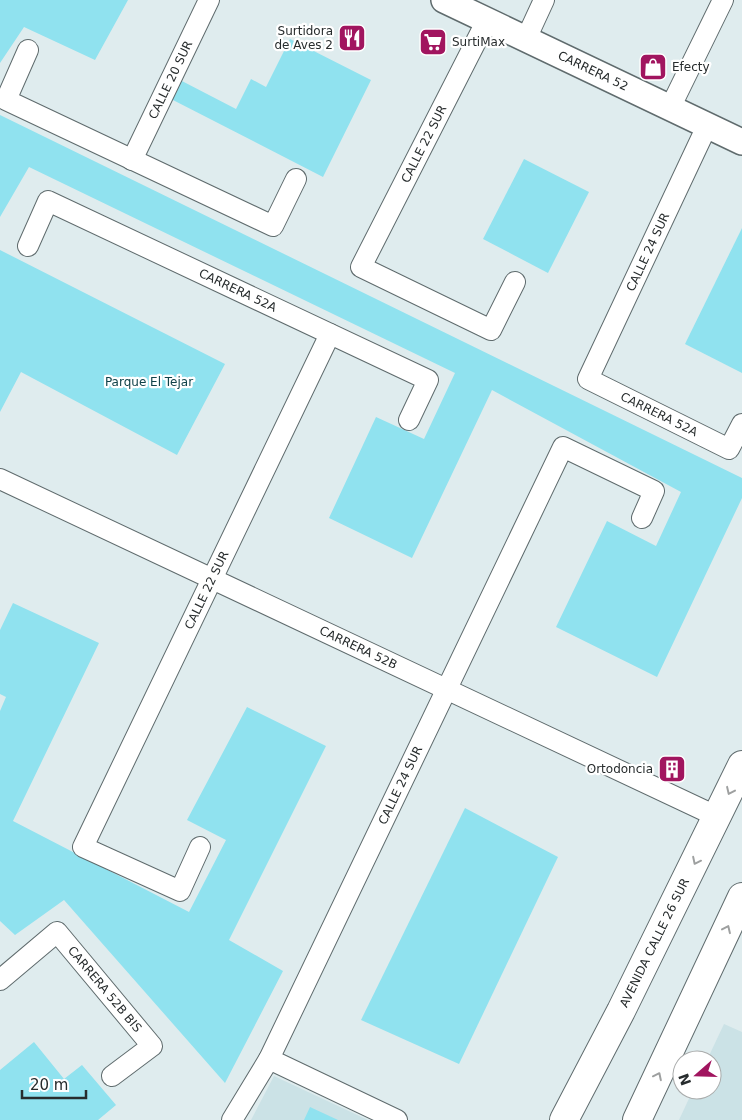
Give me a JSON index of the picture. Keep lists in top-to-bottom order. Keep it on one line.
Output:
{"streets":{"main road":["AVENIDA CALLE 26 SUR"],"street":["CARRERA 52","CALLE 20 SUR","CALLE 22 SUR","CALLE 24 SUR","CARRERA 52A","CARRERA 52B","CARRERA 52B BIS"]},"crossings":[["CARRERA 52","CALLE 22 SUR"],["CARRERA 52","CALLE 24 SUR"],["CALLE 22 SUR","CARRERA 52A"],["CALLE 22 SUR","CARRERA 52B"],["CALLE 24 SUR","CARRERA 52A"],["CALLE 24 SUR","CARRERA 52B"],["CARRERA 52B","AVENIDA CALLE 26 SUR"]],"parks":["Parque El Tejar"],"places":{"restaurant":["Surtidora de Aves 2"],"supermarket":["SurtiMax"],"shop":["Efecty"],"building":["Ortodoncia"]},"scale_bar":"20 m","north":"left"}
